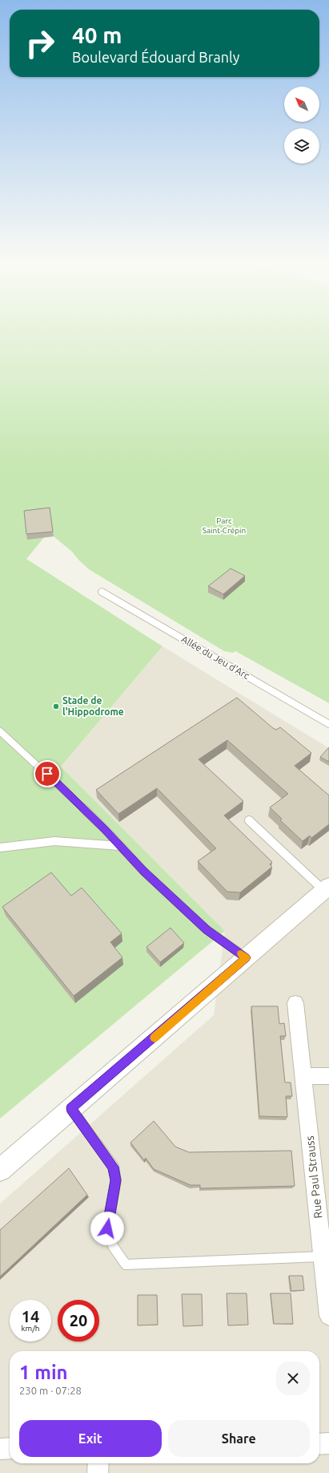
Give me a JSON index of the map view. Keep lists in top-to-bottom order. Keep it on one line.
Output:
{"streets":{"street":["Rue Paul Strauss"],"lane":["Allée du Jeu d'Arc"]},"parks":["Parc Saint-Crépin"],"places":["Stade de l'Hippodrome"],"north":"top left","page":{"turn":["40 m","Boulevard Édouard Branly"],"speed":"14 km/h","limit":"20","heading":["1 min","230 m · 07:28"],"buttons":["Exit","Share"]}}
